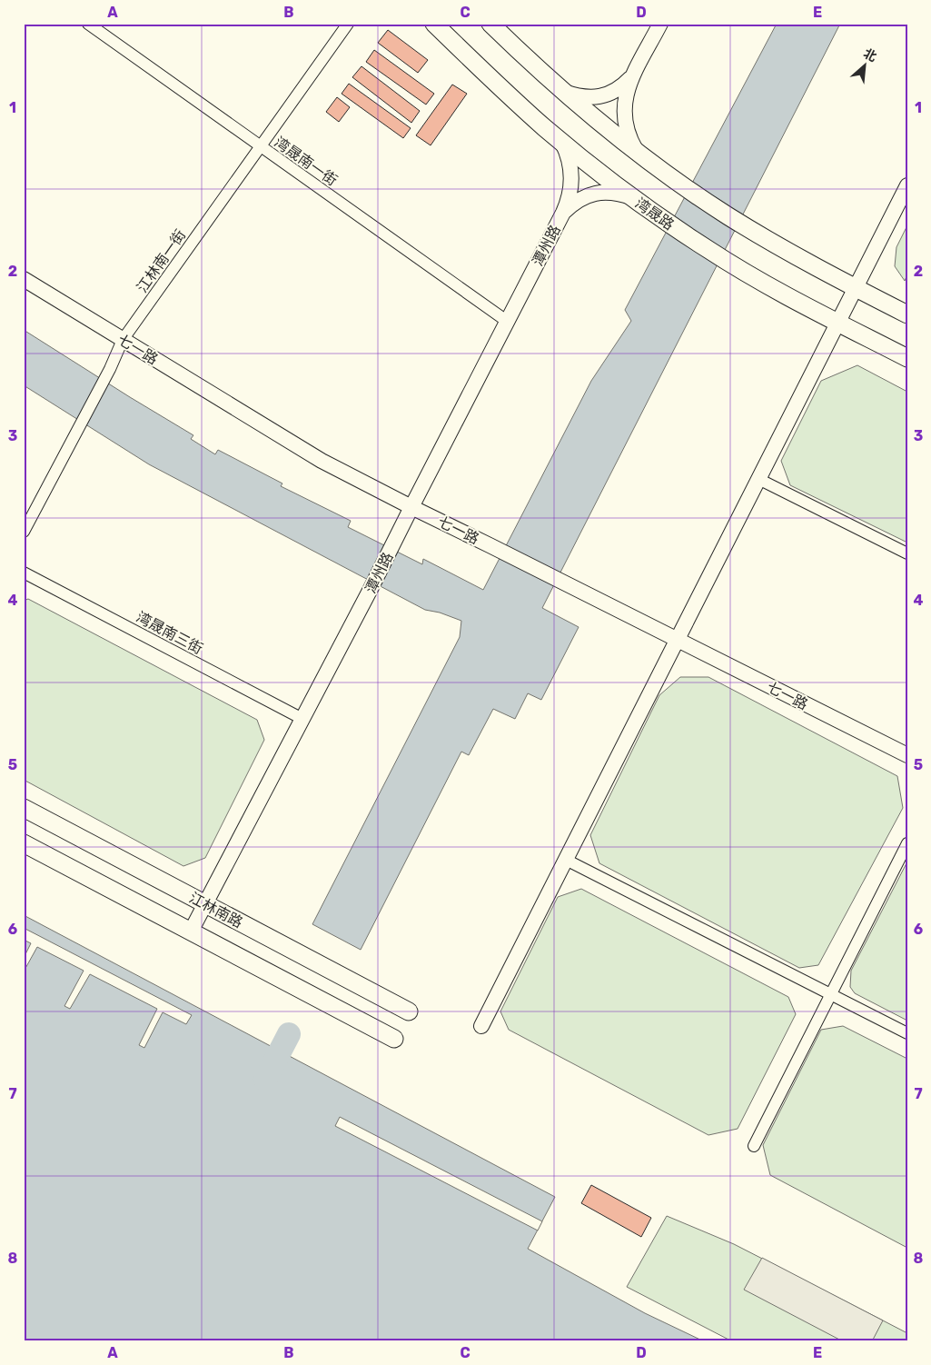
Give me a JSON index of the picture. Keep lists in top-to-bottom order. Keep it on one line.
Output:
{"streets":{"main road":["湾晟路","江林南路"],"street":["湾晟南一街","潭州路","江林南一街","七一路","湾晟南三街"]},"crossings":[["湾晟南一街","潭州路"],["湾晟南一街","江林南一街"],["湾晟路","潭州路"],["潭州路","七一路"],["潭州路","湾晟南三街"],["潭州路","江林南路"],["江林南一街","七一路"]],"north":"top right","grid":{"columns":["A","B","C","D","E"],"rows":["1","2","3","4","5","6","7","8"]}}
